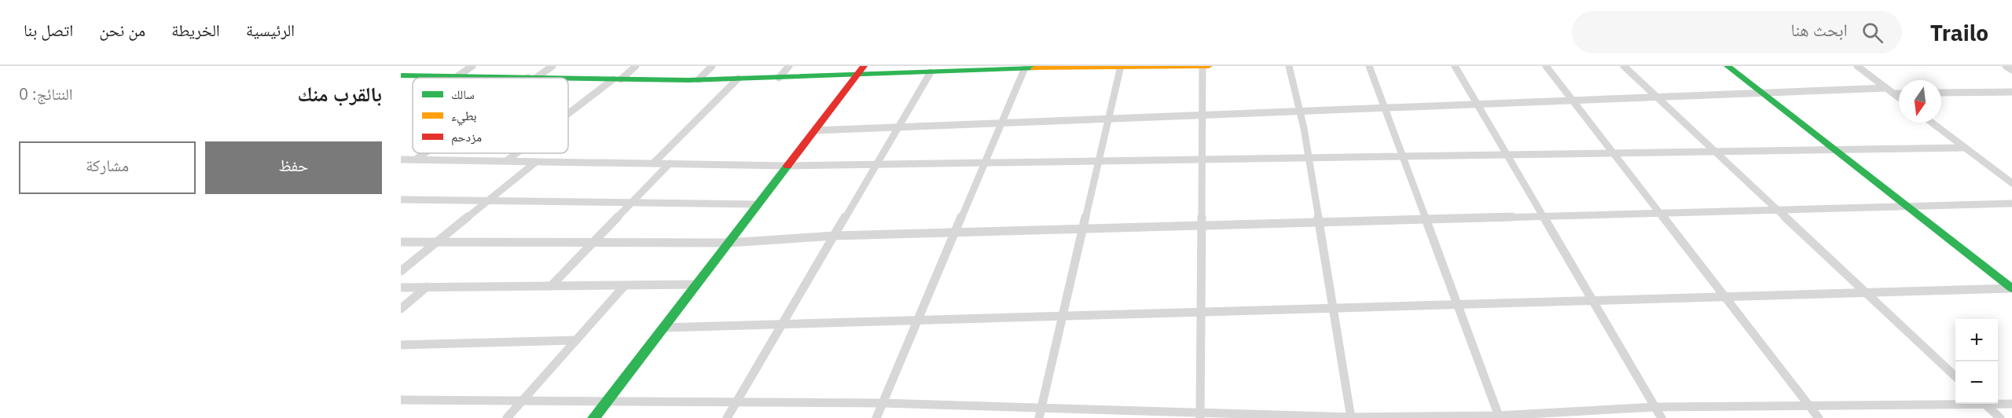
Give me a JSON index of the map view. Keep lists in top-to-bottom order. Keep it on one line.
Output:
{"legend":["سالك","بطيء","مزدحم"],"north":"bottom","page":{"header":"Trailo","search":"ابحث هنا","nav":["الرئيسية","الخريطة","من نحن","اتصل بنا"],"heading":["بالقرب منك","النتائج: 0"],"buttons":["حفظ","مشاركة"],"map_buttons":["+","−"]}}
